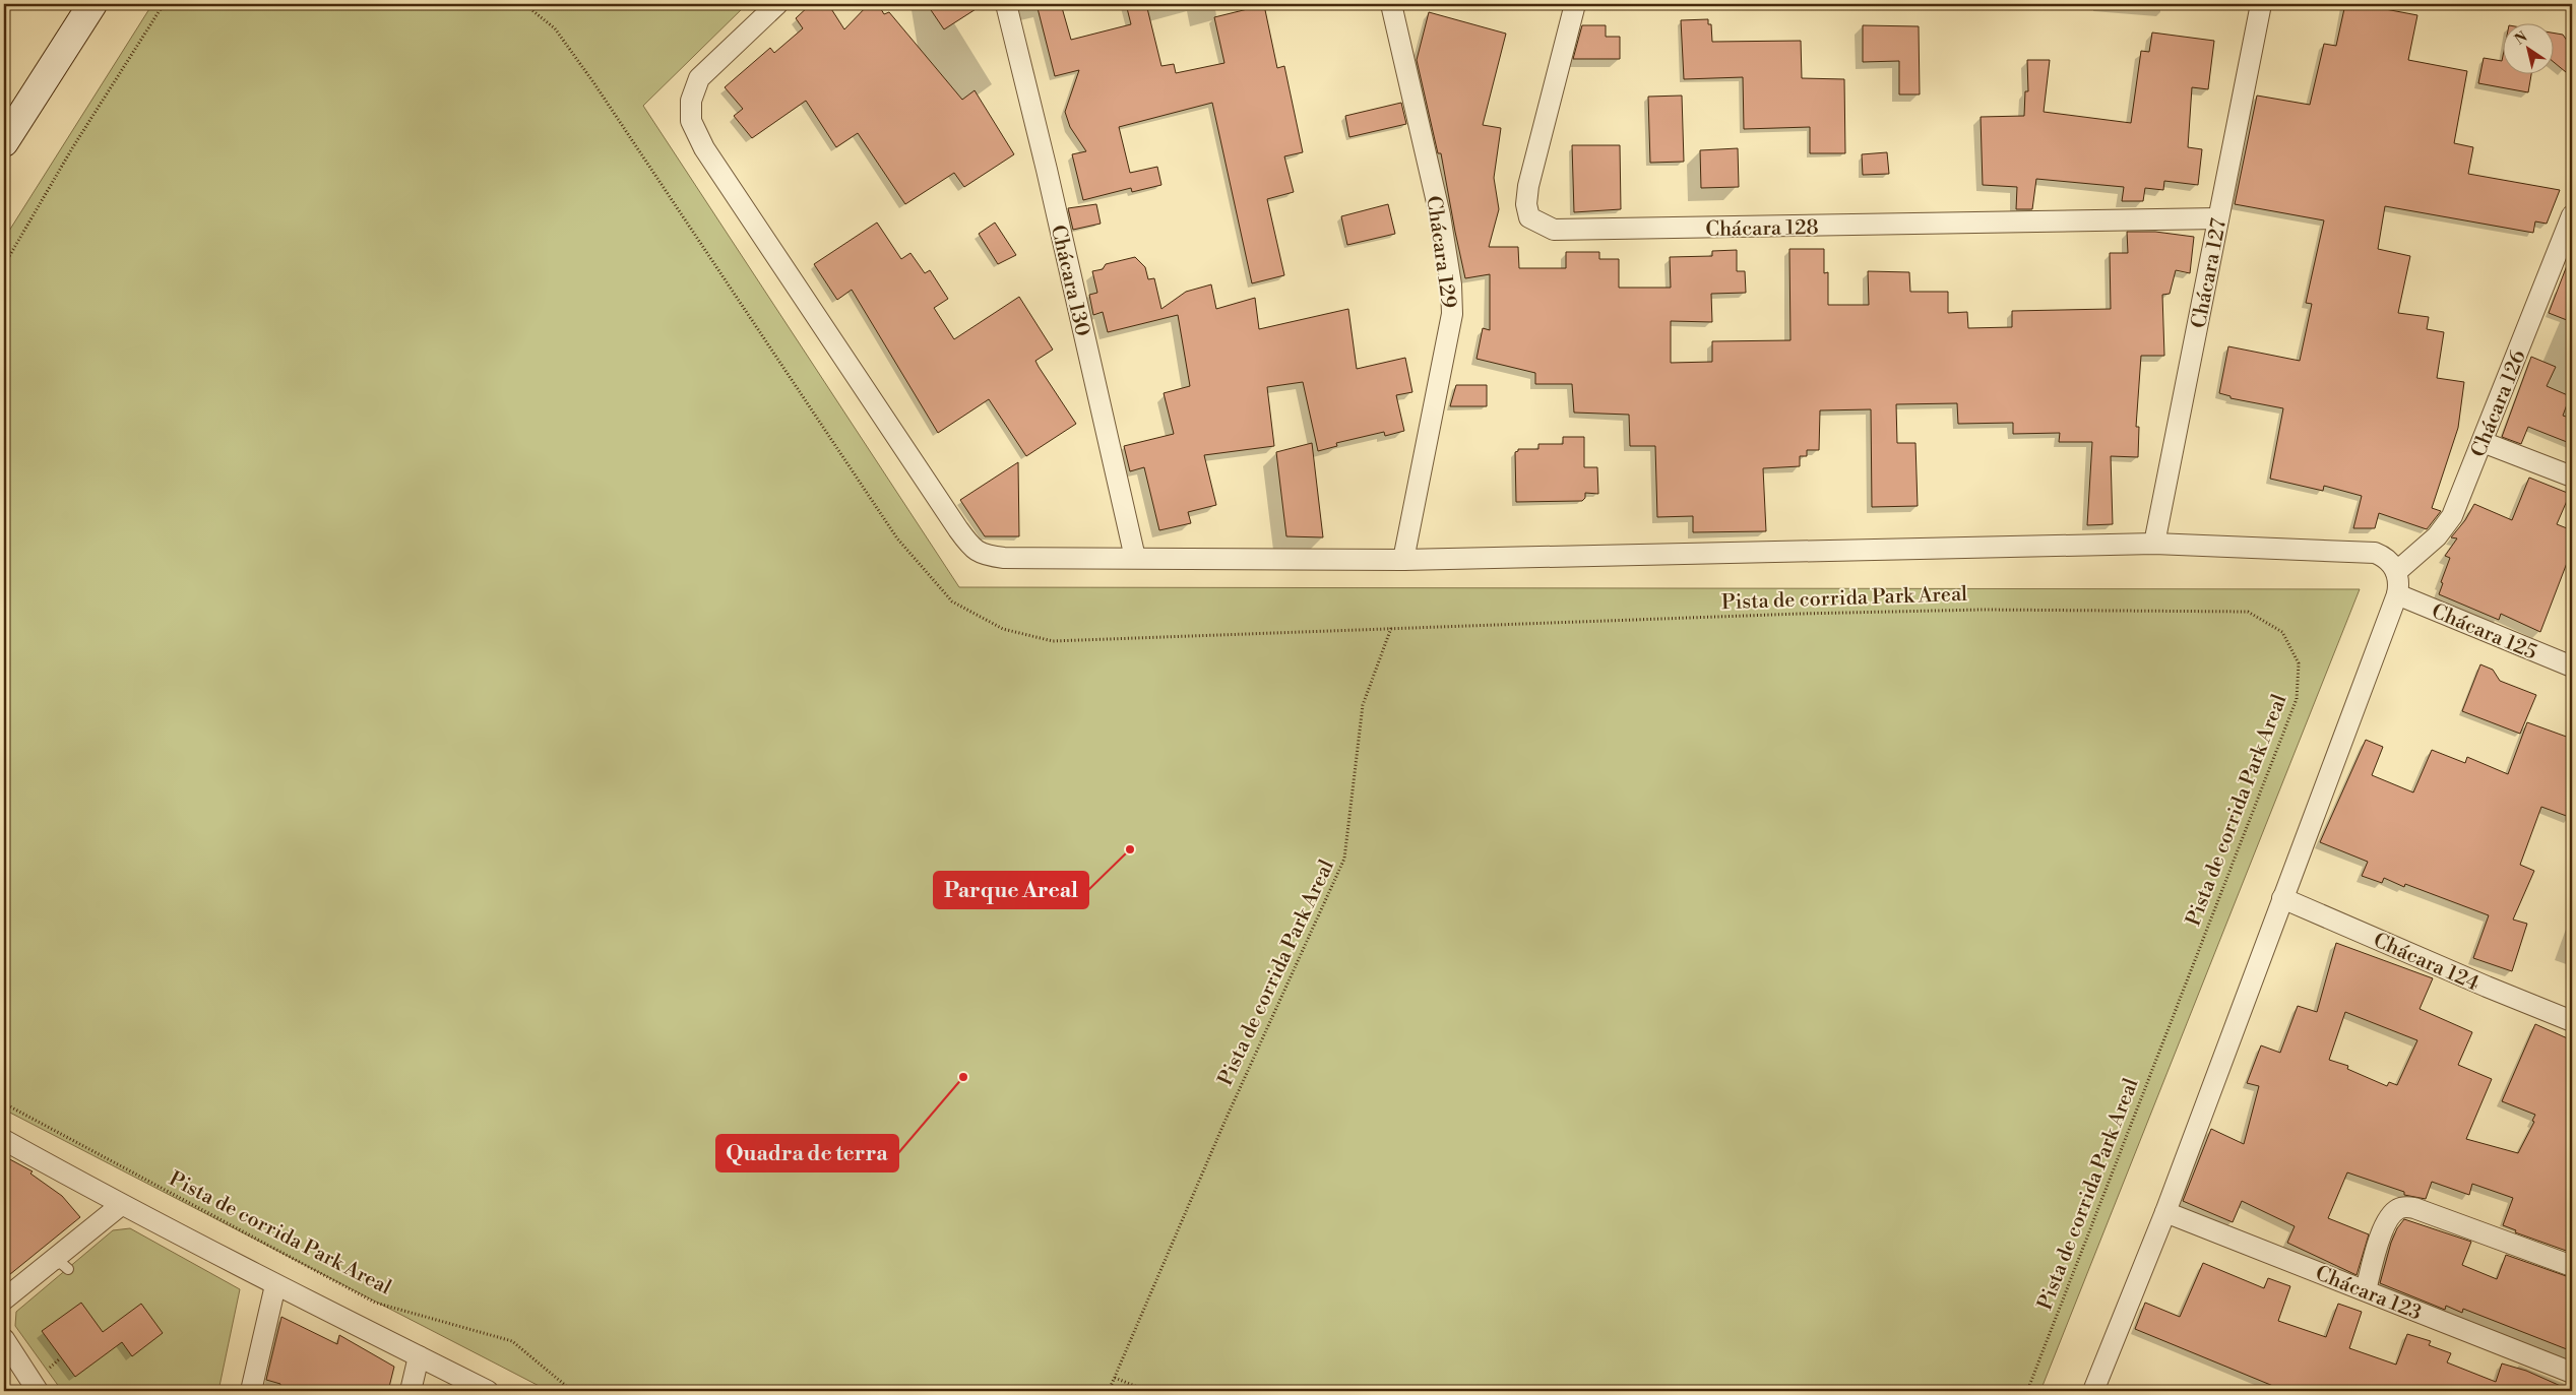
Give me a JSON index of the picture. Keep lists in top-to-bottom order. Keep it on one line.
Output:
{"streets":{"street":["Chácara 128","Chácara 129","Chácara 127","Chácara 130","Chácara 126","Chácara 125","Chácara 124","Chácara 123"],"path":["Pista de corrida Park Areal"]},"crossings":[["Chácara 128","Chácara 127"]],"places":["Parque Areal","Quadra de terra"],"north":"top left"}
